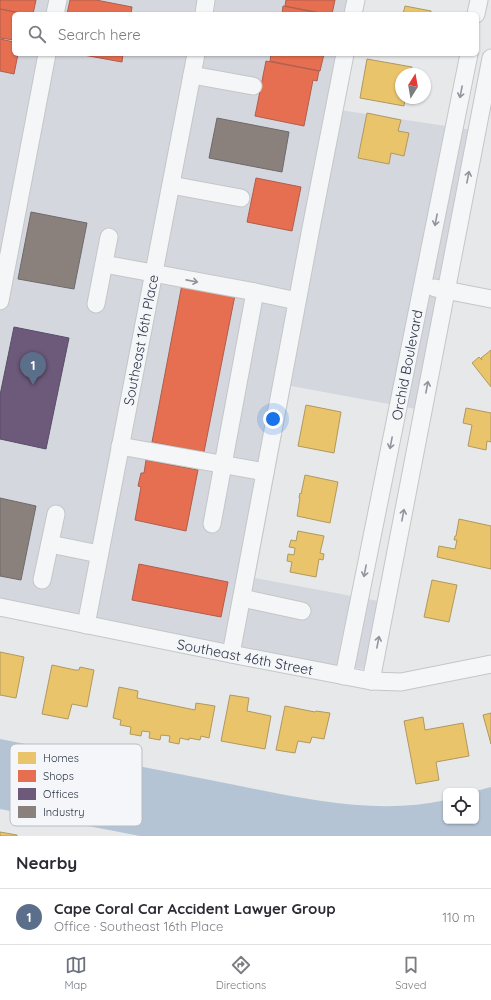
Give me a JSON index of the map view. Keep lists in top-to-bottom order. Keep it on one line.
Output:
{"streets":{"street":["Southeast 16th Place","Orchid Boulevard","Southeast 46th Street"]},"crossings":[["Southeast 16th Place","Southeast 46th Street"],["Orchid Boulevard","Southeast 46th Street"]],"legend":["Homes","Shops","Offices","Industry"],"north":"top","page":{"search":"Search here","pins":"1","heading":"Nearby","list":[{"mark":"1","name":"Cape Coral Car Accident Lawyer Group","note":"Office · Southeast 16th Place","value":"110 m"}],"nav":["Map","Directions","Saved"]}}
